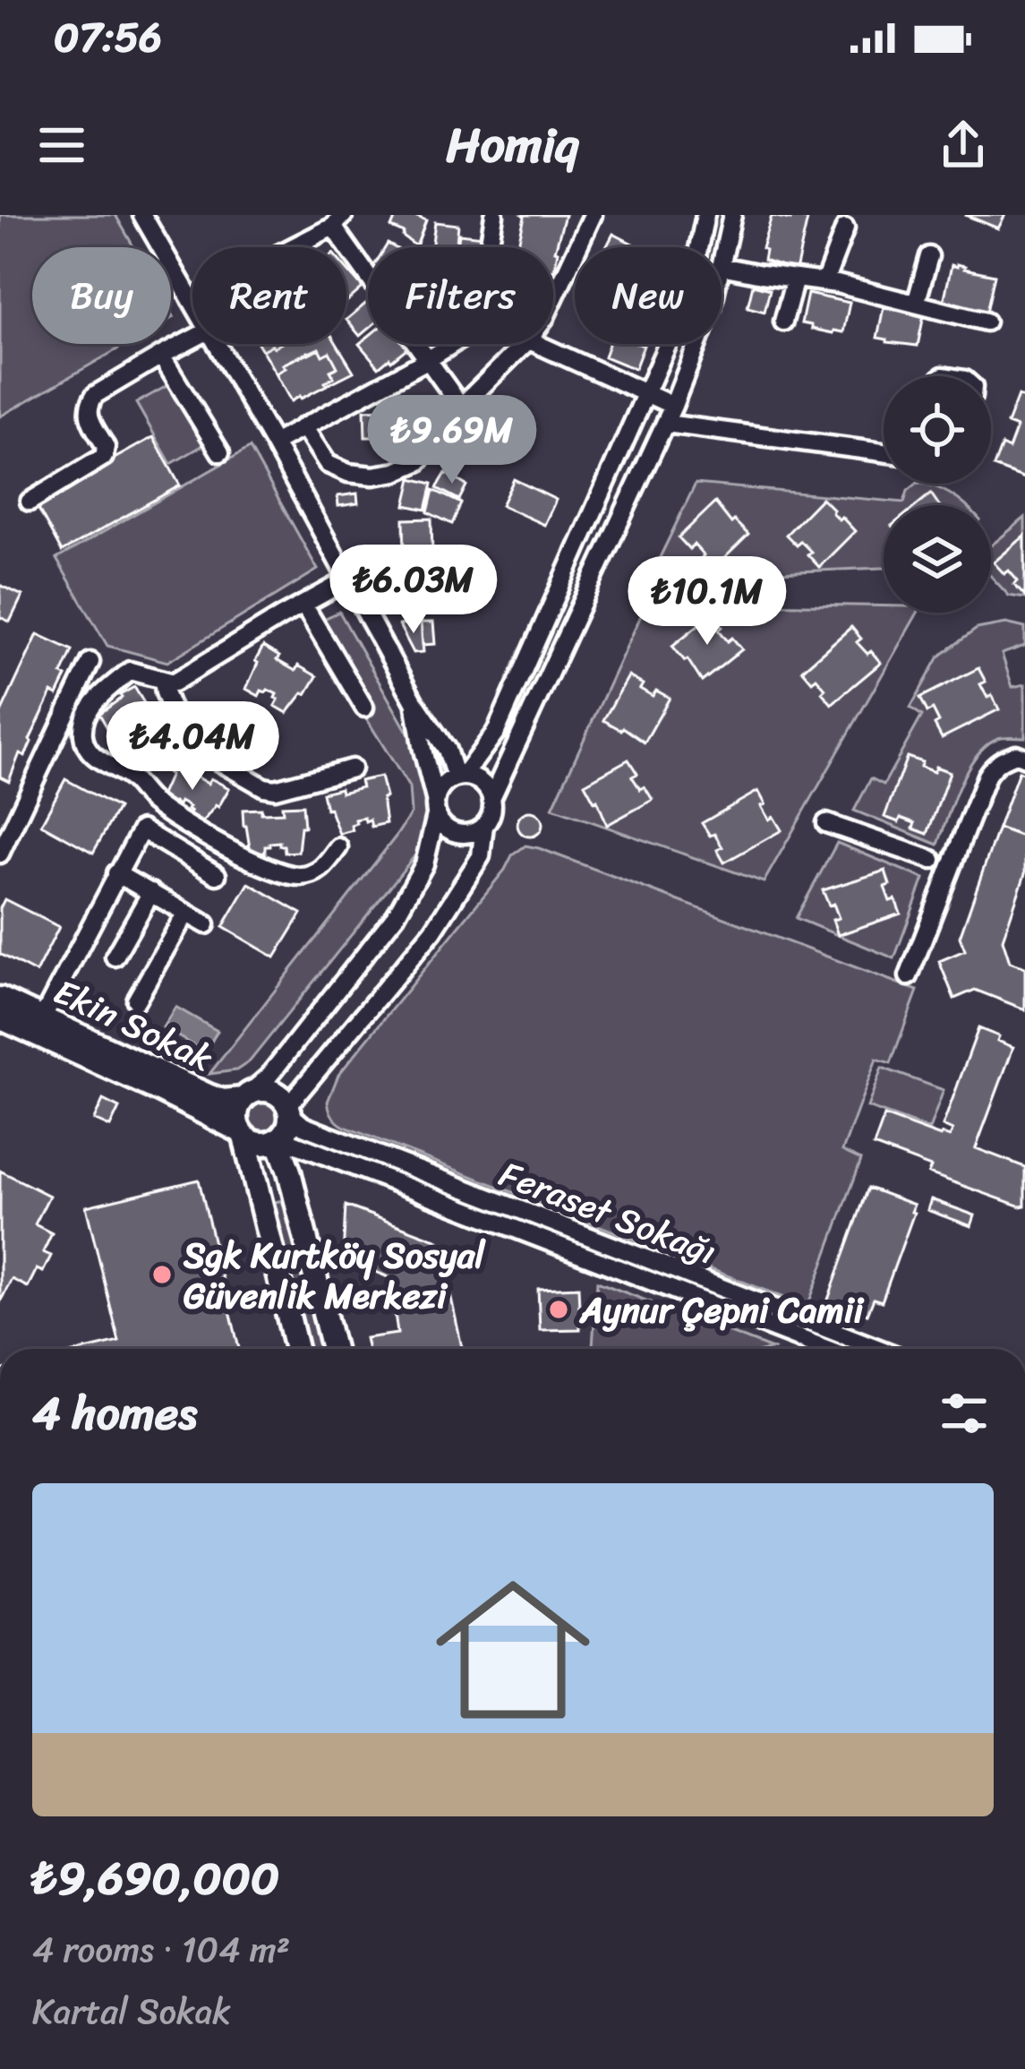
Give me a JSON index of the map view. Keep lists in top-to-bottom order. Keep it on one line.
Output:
{"streets":{"main road":["Ekin Sokak"],"street":["Feraset Sokağı"]},"crossings":[["Ekin Sokak","Feraset Sokağı"]],"places":["Sgk Kurtköy Sosyal Güvenlik Merkezi","Aynur Çepni Camii"],"page":{"status":"07:56","header":"Homiq","chip":["Buy","Rent","Filters","New"],"price":["₺9.69M","₺6.03M","₺10.1M","₺4.04M"],"heading":"4 homes","list":[{"name":"₺9,690,000","note":"4 rooms · 104 m² · Kartal Sokak"}]}}
